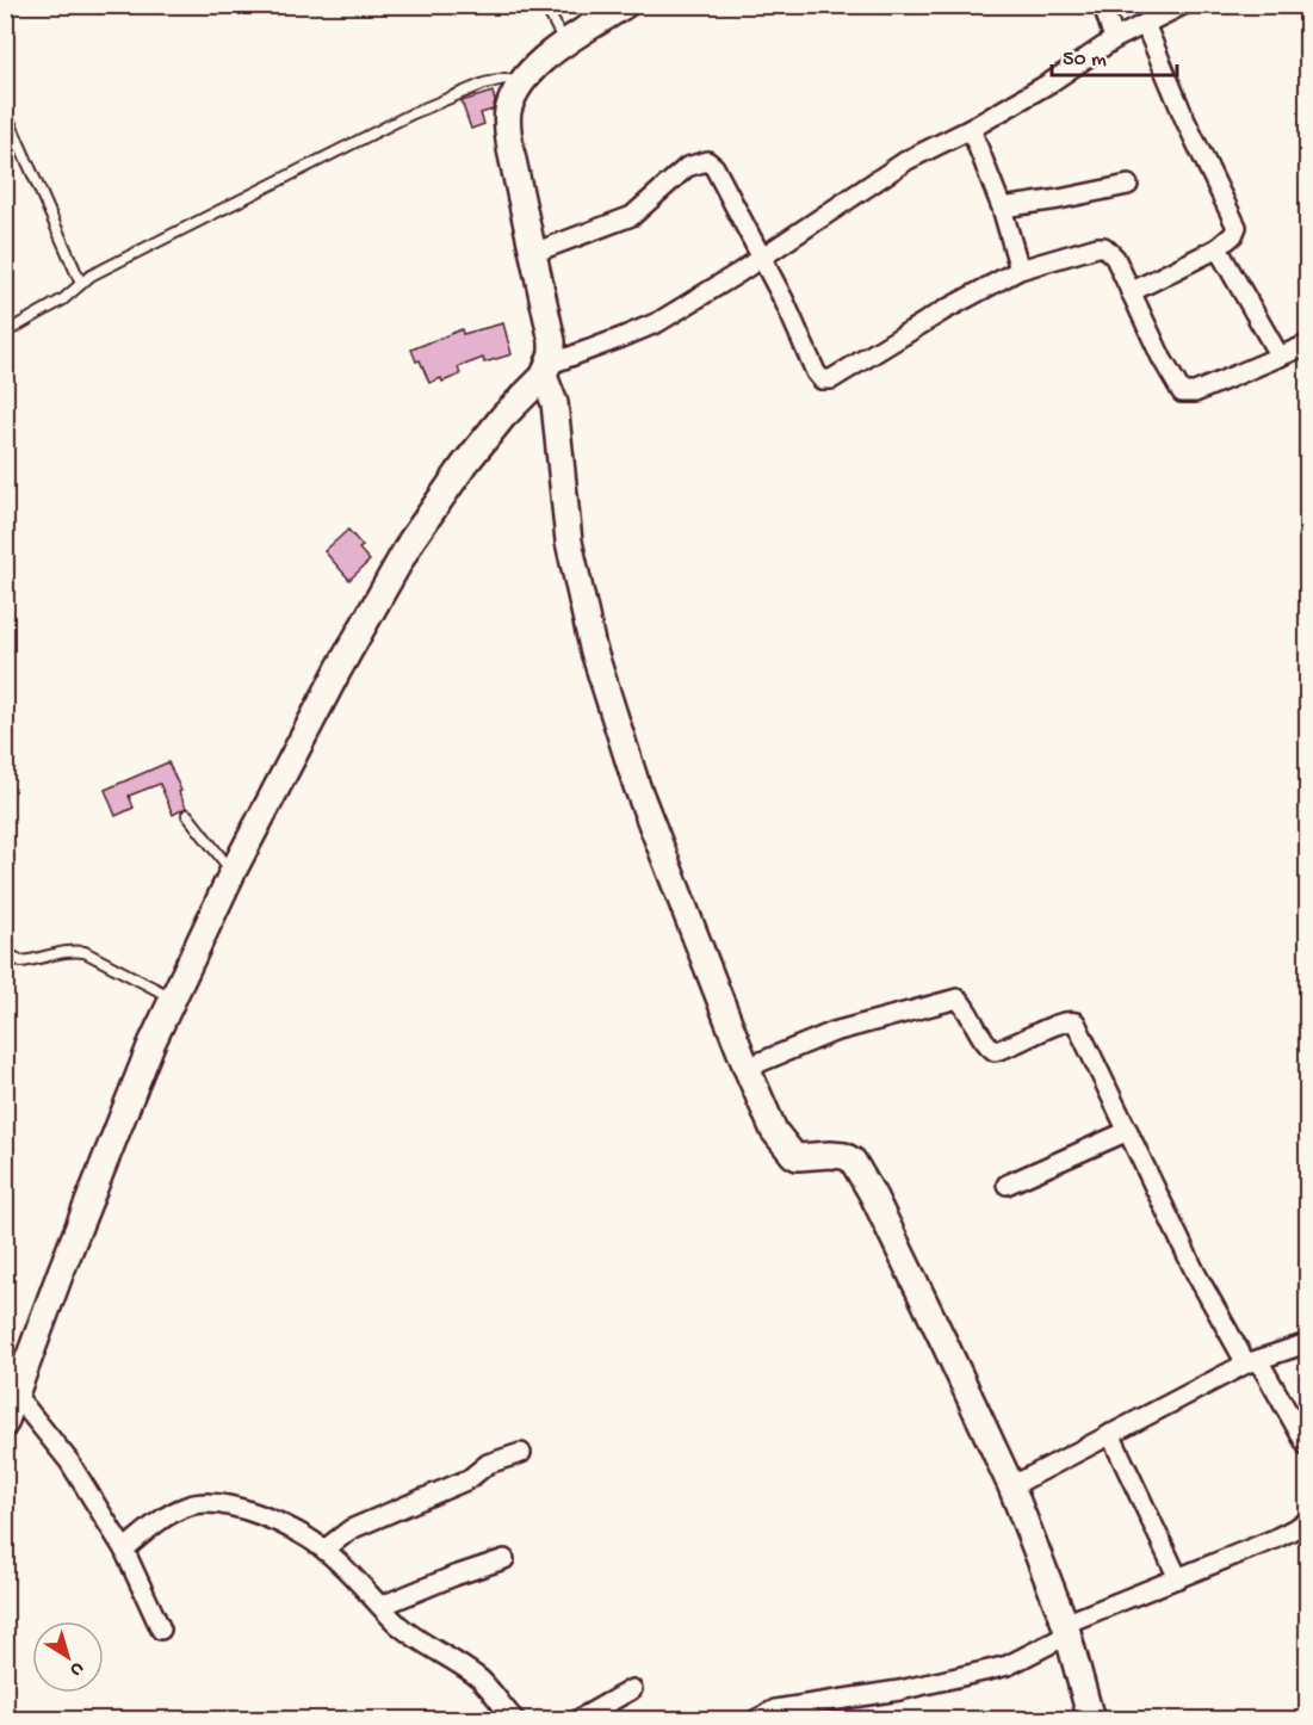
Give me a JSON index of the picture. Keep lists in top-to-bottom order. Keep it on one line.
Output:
{"scale_bar":"50 m","north":"bottom right"}
